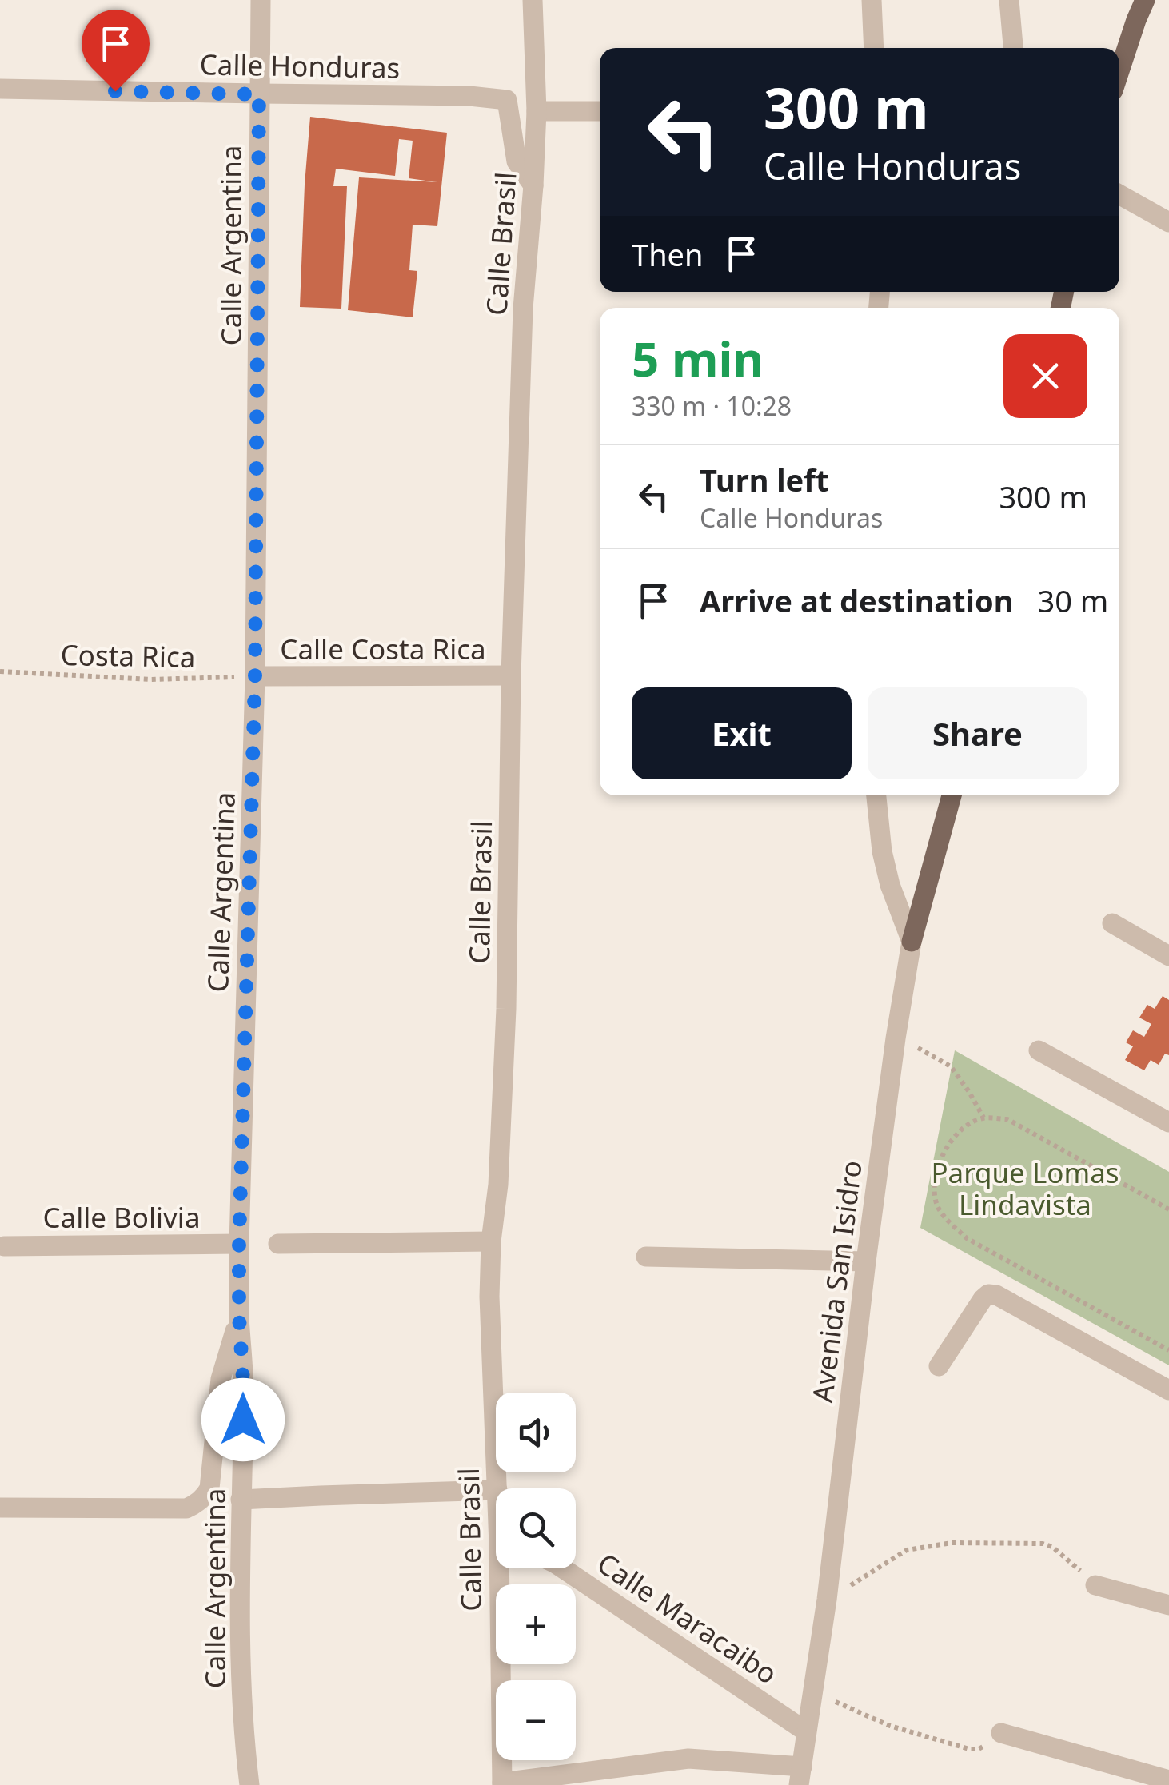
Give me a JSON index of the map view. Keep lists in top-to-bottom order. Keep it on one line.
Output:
{"streets":{"main road":["Avenida San Isidro"],"street":["Calle Honduras","Calle Brasil","Calle Argentina","Calle Costa Rica","Calle Bolivia","Calle Maracaibo"],"path":["Costa Rica"]},"crossings":[["Calle Honduras","Calle Brasil"],["Calle Honduras","Calle Argentina"],["Calle Brasil","Calle Costa Rica"],["Calle Argentina","Calle Costa Rica"],["Calle Argentina","Costa Rica"],["Calle Argentina","Calle Bolivia"],["Calle Costa Rica","Costa Rica"],["Avenida San Isidro","Calle Maracaibo"]],"parks":["Parque Lomas Lindavista"],"page":{"turn":["300 m","Calle Honduras"],"then":"Then","heading":["5 min","330 m · 10:28"],"list":[{"name":"Turn left","note":"Calle Honduras","value":"300 m"},{"name":"Arrive at destination","value":"30 m"}],"buttons":["Exit","Share"],"map_buttons":["+","−"]}}
